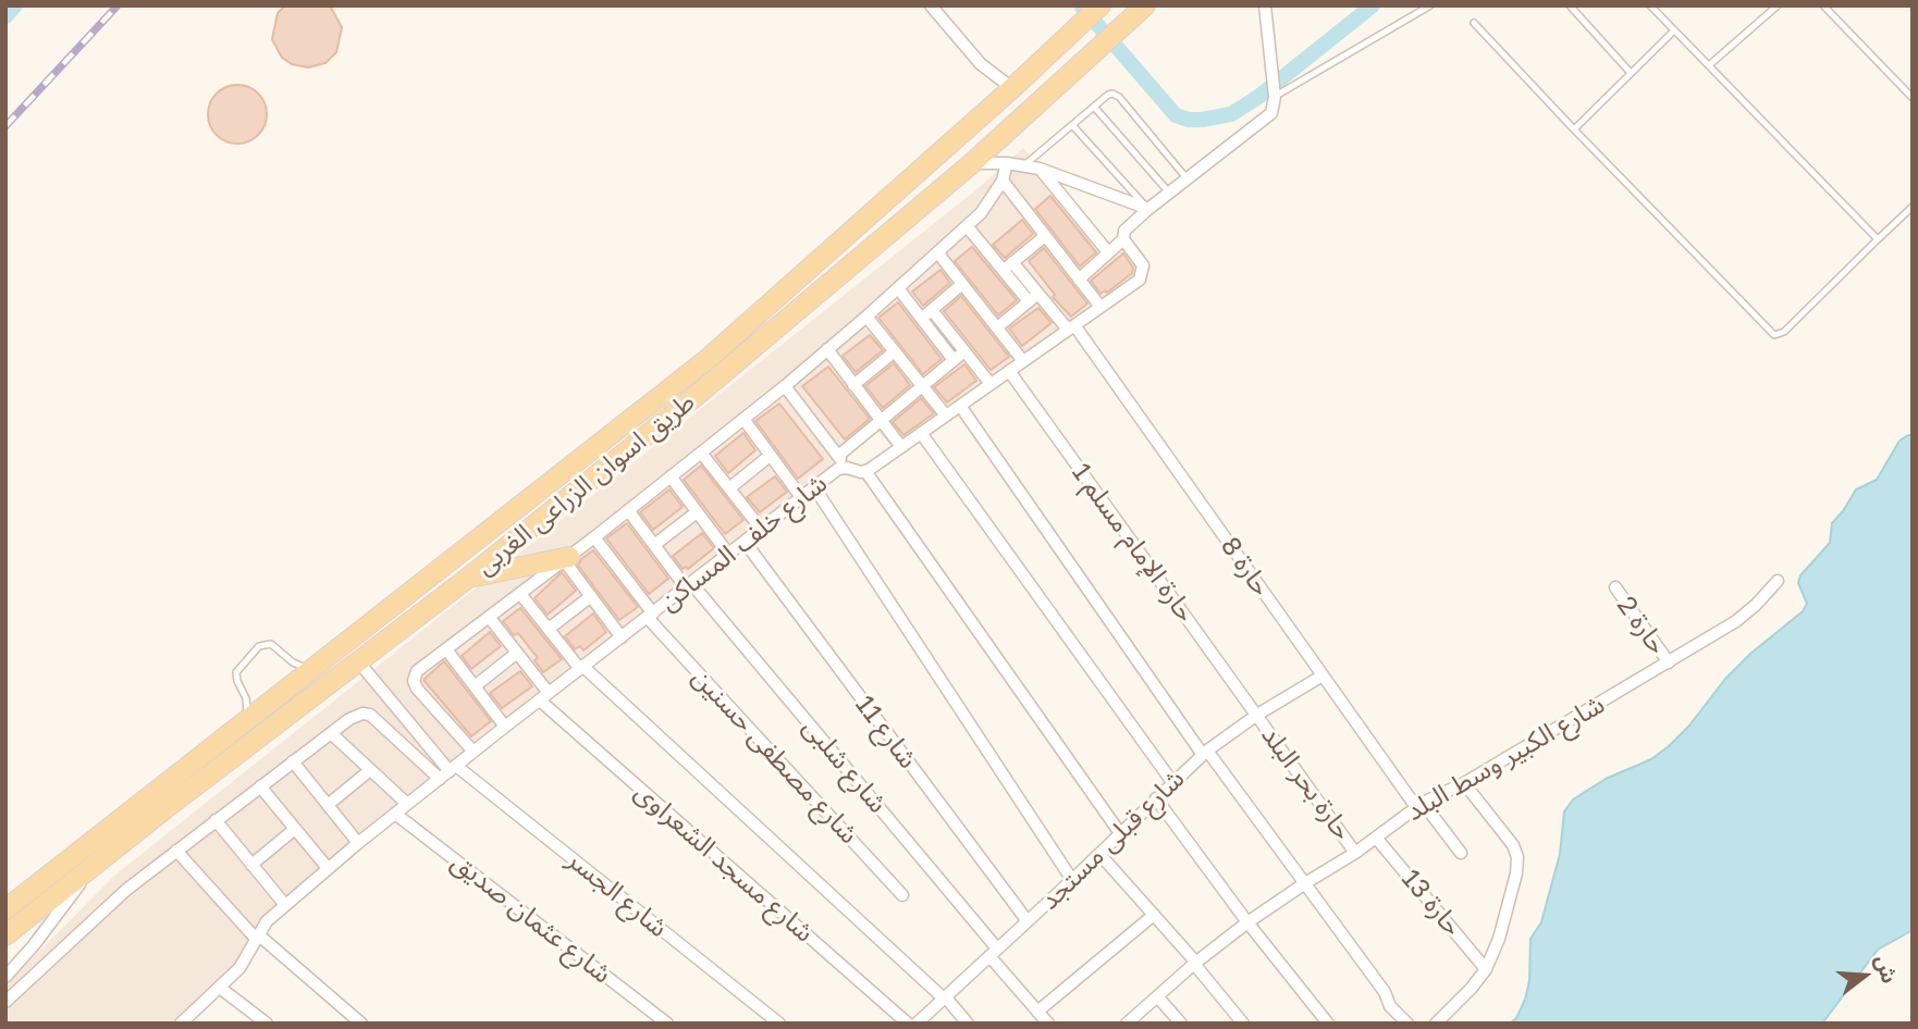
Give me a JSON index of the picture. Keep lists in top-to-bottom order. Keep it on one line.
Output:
{"streets":{"main road":["طريق اسوان الزراعى الغربى"],"street":["شارع خلف المساكن","حارة الإمام مسلم 1","حارة 8","حارة 2","شارع 11","شارع مصطفى حسنين","شارع الكبير وسط البلد","شارع شلبى","حارة بحر البلد","شارع قبلى مستجد","شارع مسجد الشعراوى","شارع الجسر","حارة 13","شارع عثمان صديق"]},"crossings":[["شارع خلف المساكن","حارة الإمام مسلم 1"],["شارع خلف المساكن","حارة 8"],["شارع خلف المساكن","شارع 11"],["شارع خلف المساكن","شارع مصطفى حسنين"],["شارع خلف المساكن","شارع شلبى"],["شارع خلف المساكن","شارع مسجد الشعراوى"],["شارع خلف المساكن","شارع الجسر"],["شارع خلف المساكن","شارع عثمان صديق"],["حارة الإمام مسلم 1","حارة بحر البلد"],["حارة الإمام مسلم 1","شارع قبلى مستجد"],["حارة 8","شارع الكبير وسط البلد"],["حارة 8","شارع قبلى مستجد"],["حارة 2","شارع الكبير وسط البلد"],["شارع 11","شارع قبلى مستجد"],["شارع الكبير وسط البلد","حارة بحر البلد"],["شارع الكبير وسط البلد","حارة 13"],["شارع شلبى","شارع قبلى مستجد"],["حارة بحر البلد","شارع قبلى مستجد"]],"north":"right"}
